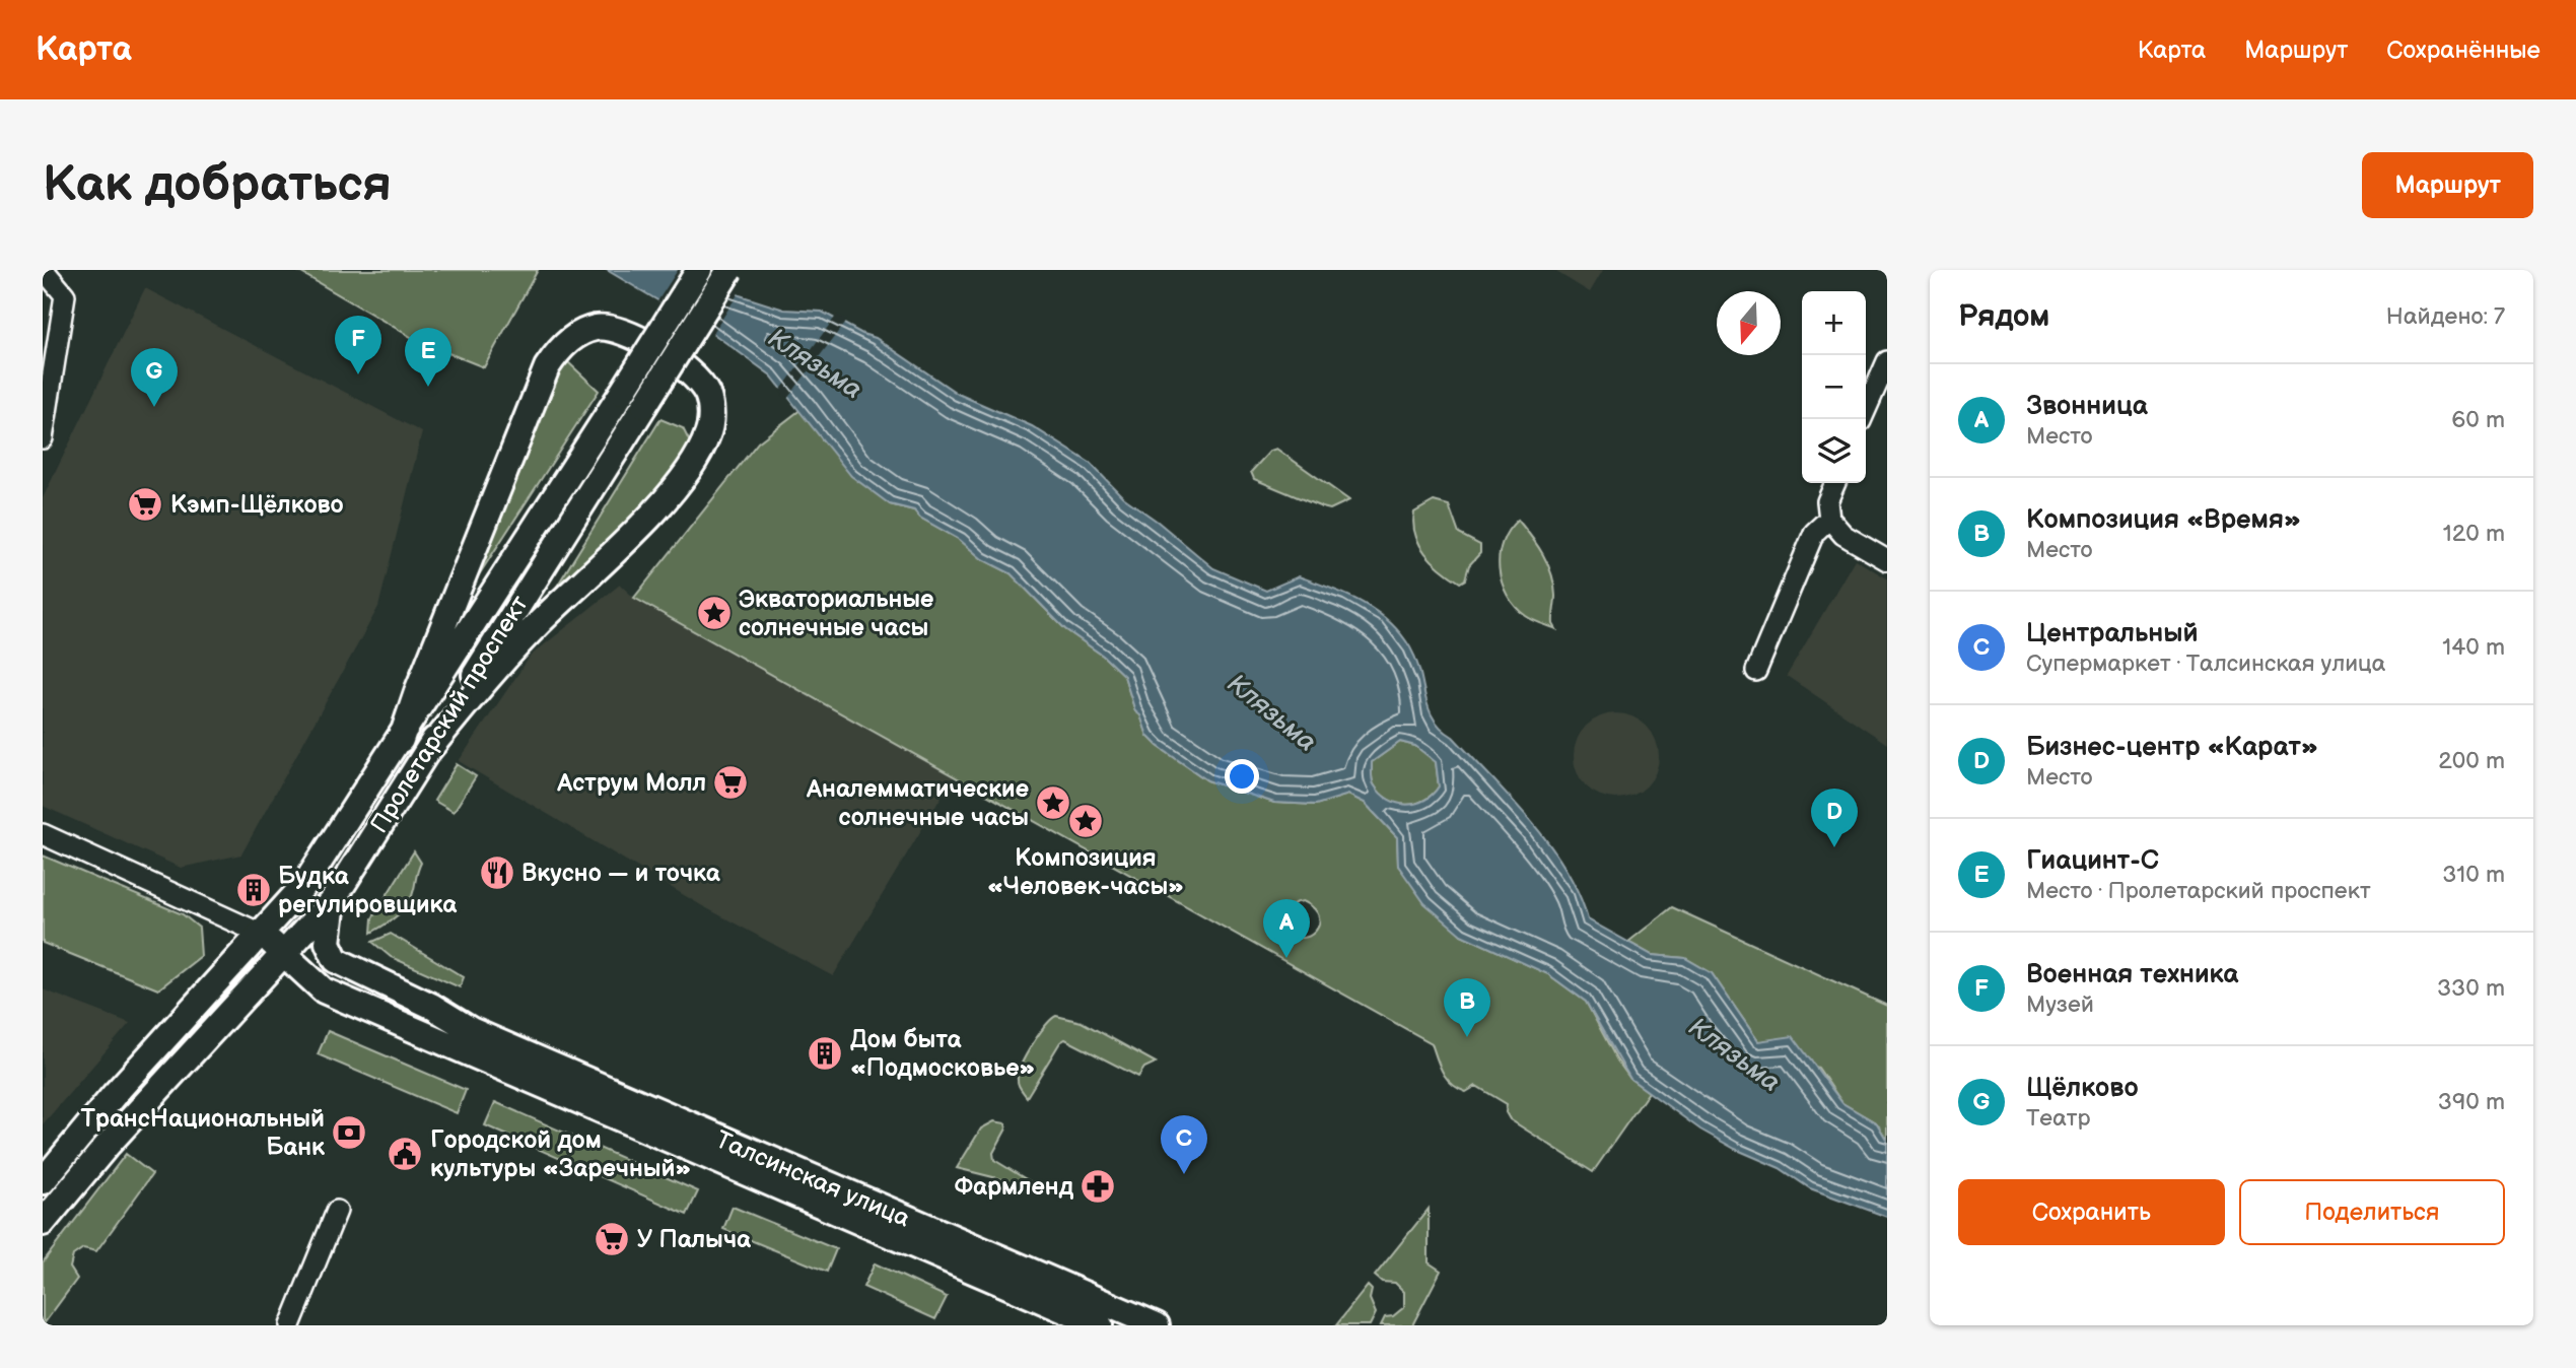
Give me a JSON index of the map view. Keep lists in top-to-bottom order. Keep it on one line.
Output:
{"streets":{"main road":["Пролетарский проспект","Талсинская улица"]},"crossings":[["Пролетарский проспект","Талсинская улица"]],"water":["Клязьма"],"places":{"supermarket":["Кэмп-Щёлково","Аструм Молл","У Палыча"],"place":["Экваториальные солнечные часы","Аналемматические солнечные часы","Композиция «Человек-часы»"],"restaurant":["Вкусно — и точка"],"building":["Будка регулировщика","Дом быта «Подмосковье»"],"bank":["ТрансНациональный Банк"],"public building":["Городской дом культуры «Заречный»"],"pharmacy":["Фармленд"]},"north":"bottom","page":{"header":"Карта","nav":["Карта","Маршрут","Сохранённые"],"buttons":["Маршрут",["Сохранить","Поделиться"]],"title":"Как добраться","heading":["Рядом","Найдено: 7"],"map_buttons":["+","−"],"pins":["F","E","G","D","A","B","C"],"list":[{"mark":"A","name":"Звонница","note":"Место","value":"60 m"},{"mark":"B","name":"Композиция «Время»","note":"Место","value":"120 m"},{"mark":"C","name":"Центральный","note":"Супермаркет · Талсинская улица","value":"140 m"},{"mark":"D","name":"Бизнес-центр «Карат»","note":"Место","value":"200 m"},{"mark":"E","name":"Гиацинт-С","note":"Место · Пролетарский проспект","value":"310 m"},{"mark":"F","name":"Военная техника","note":"Музей","value":"330 m"},{"mark":"G","name":"Щёлково","note":"Театр","value":"390 m"}]}}
